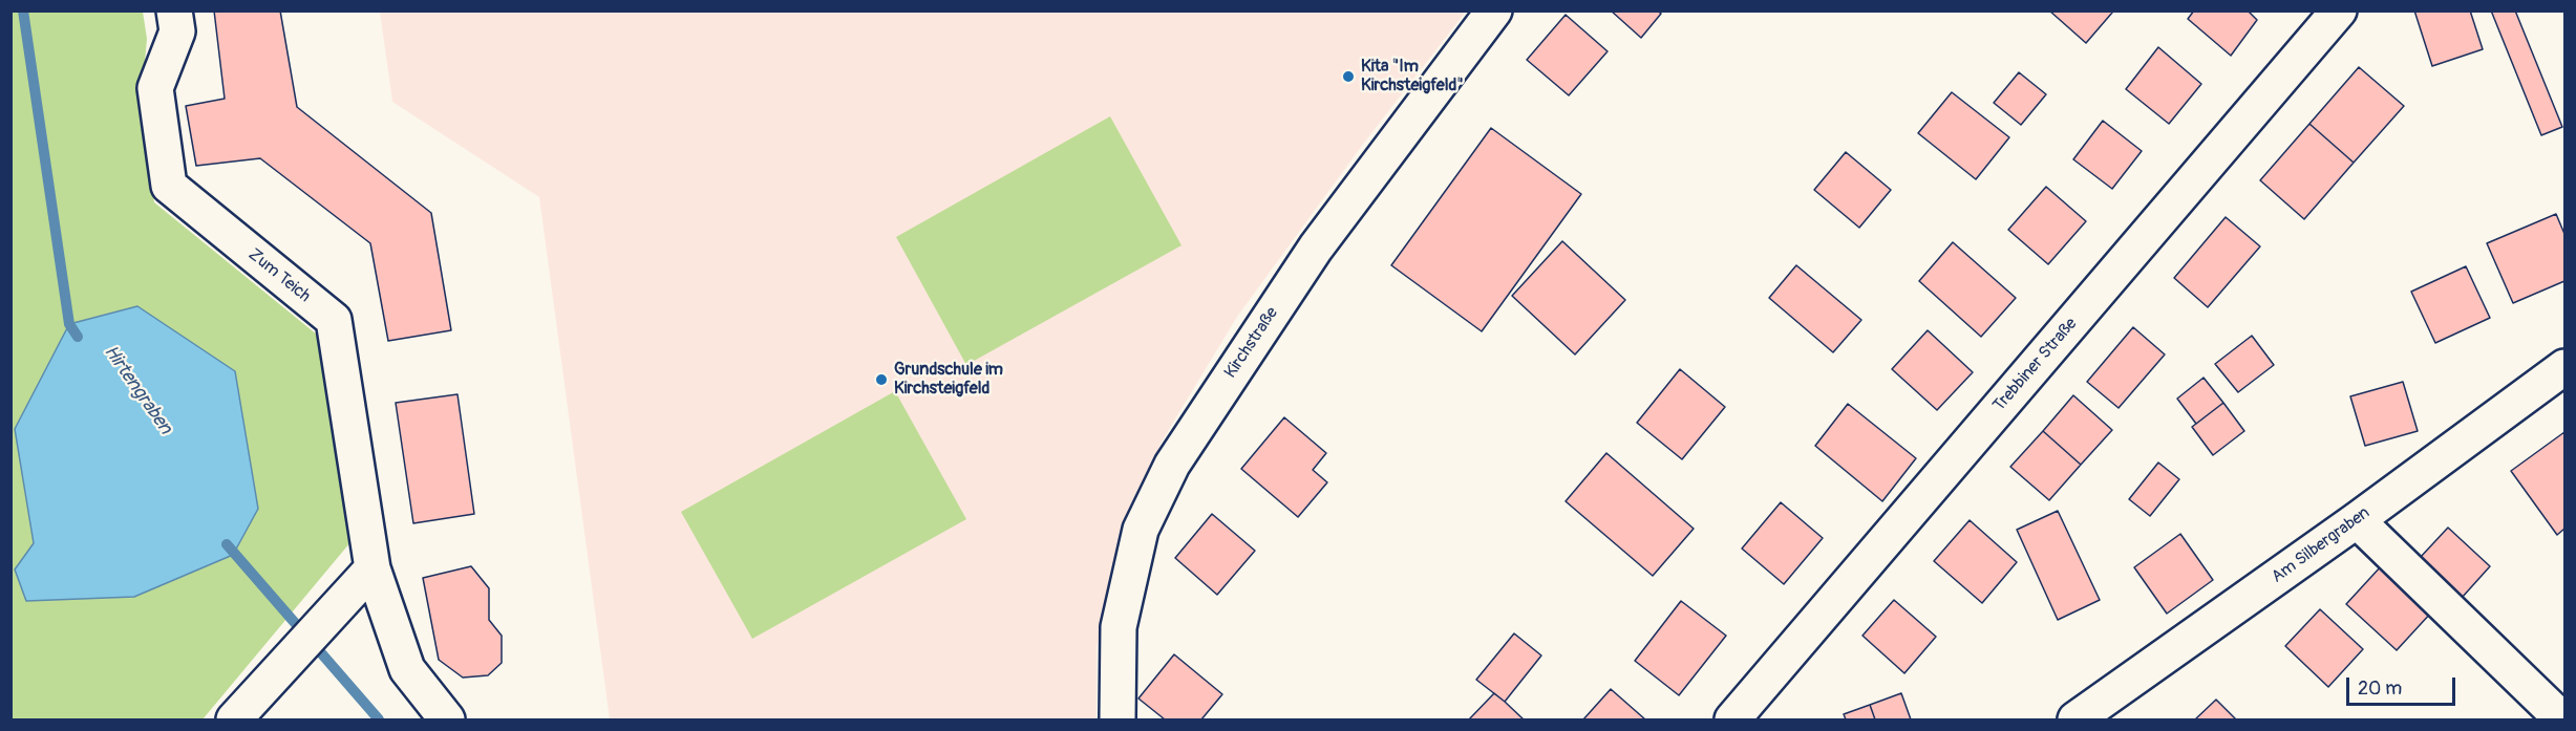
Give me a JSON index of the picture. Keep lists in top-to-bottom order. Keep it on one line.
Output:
{"streets":{"street":["Zum Teich","Kirchstraße","Trebbiner Straße","Am Silbergraben"]},"water":["Hirtengraben"],"places":["Kita \"Im Kirchsteigfeld\"","Grundschule im Kirchsteigfeld"],"scale_bar":"20 m"}
